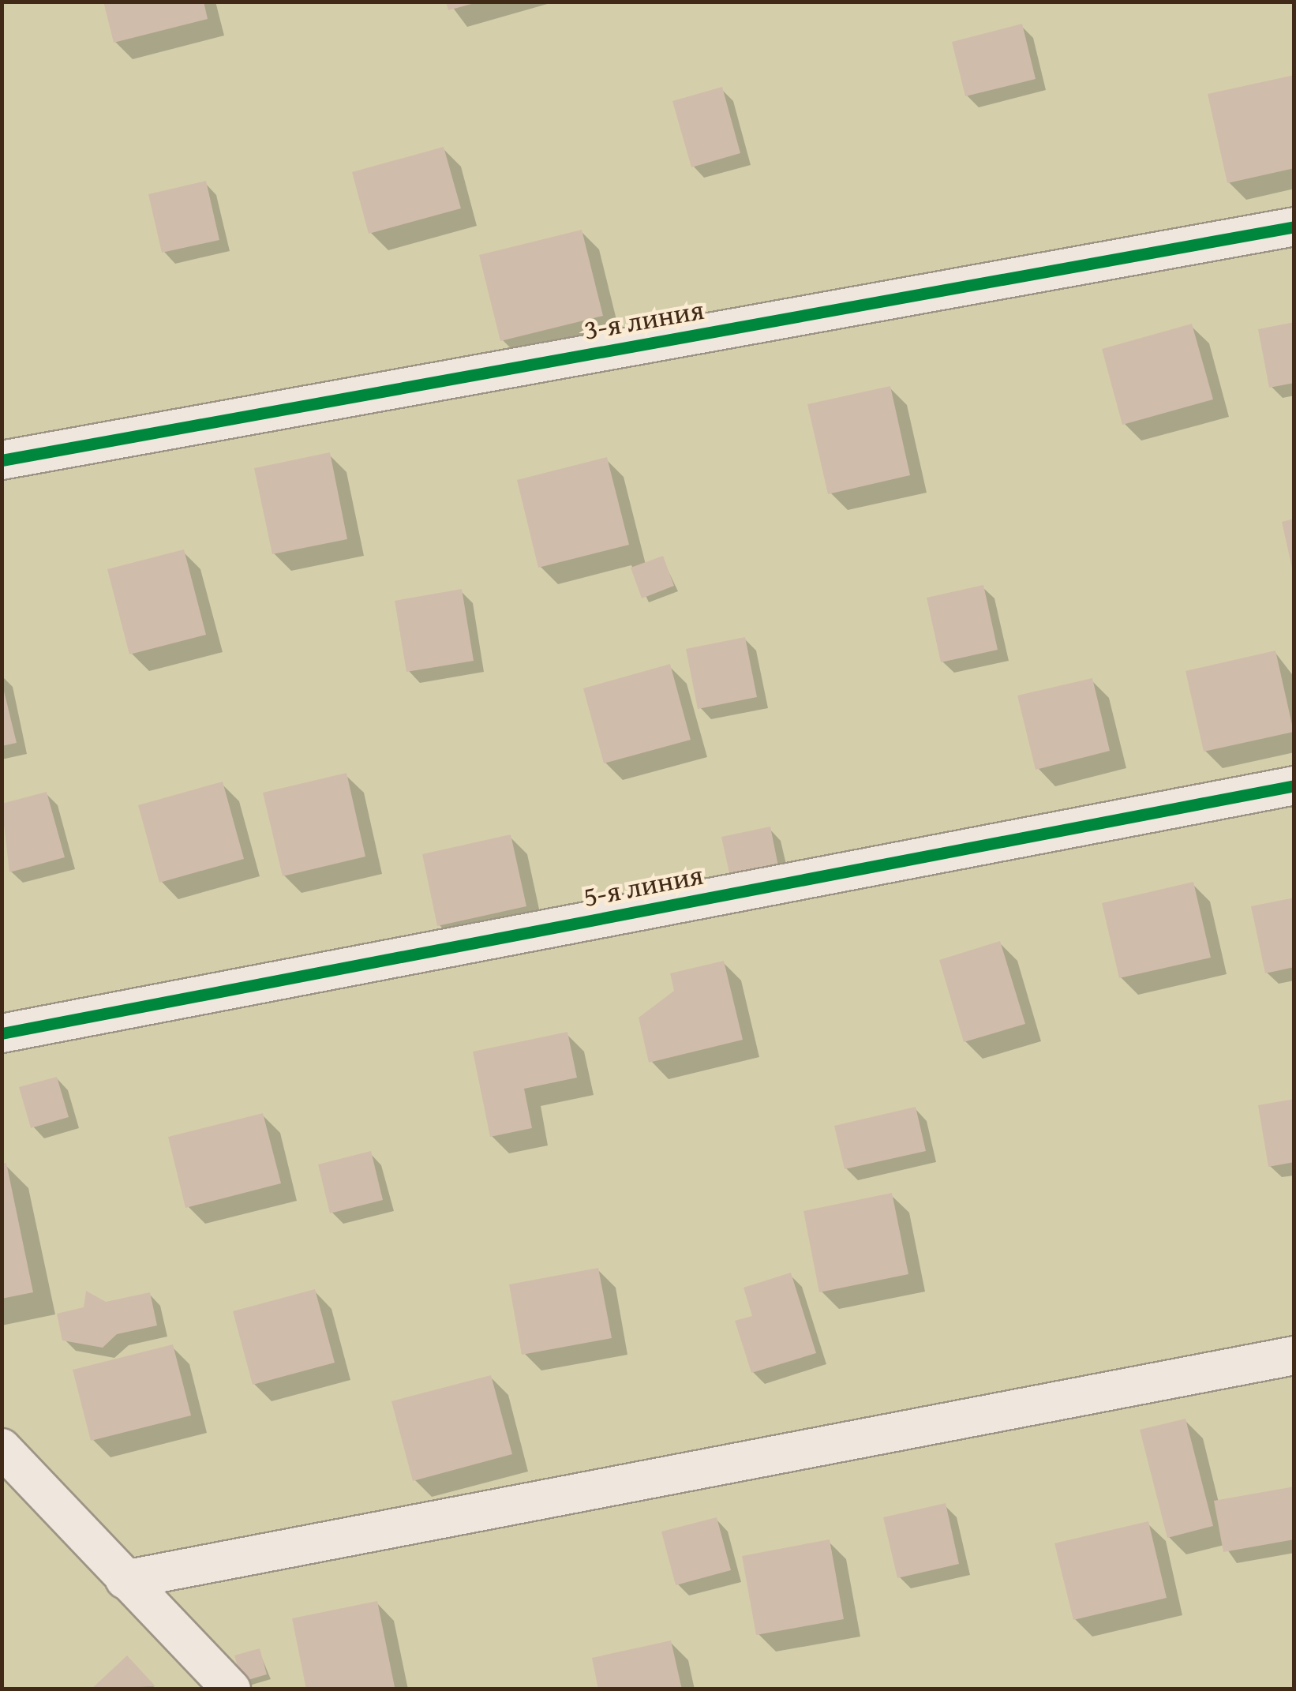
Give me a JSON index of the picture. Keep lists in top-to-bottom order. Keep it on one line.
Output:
{"streets":{"street":["3-я линия","5-я линия"]}}
